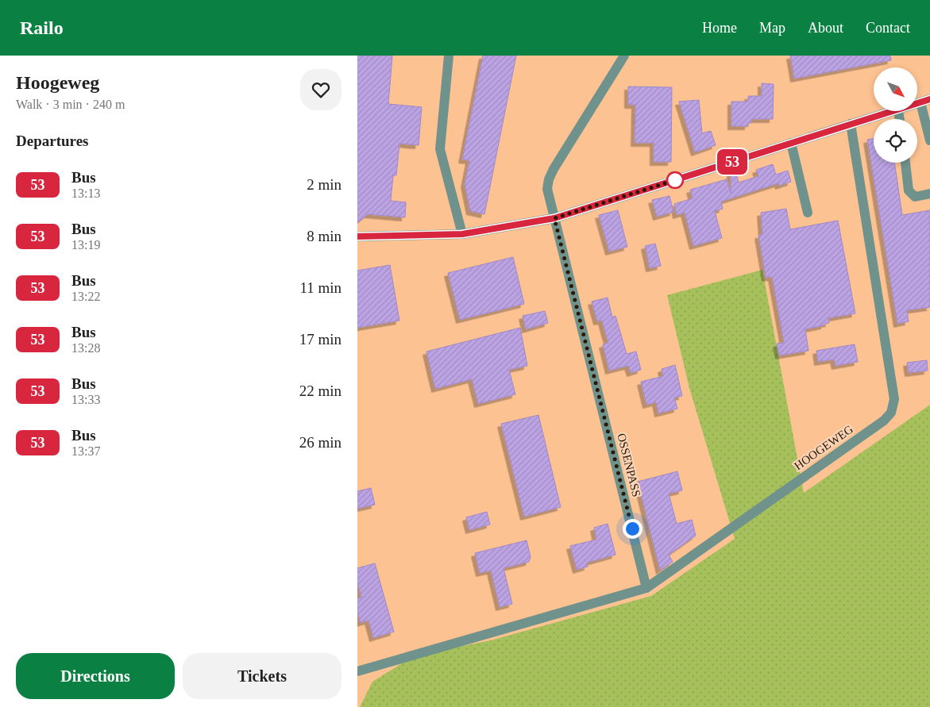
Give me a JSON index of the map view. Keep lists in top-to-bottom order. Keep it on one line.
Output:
{"streets":{"street":["HOOGEWEG","OSSENPASS"]},"crossings":[["HOOGEWEG","OSSENPASS"]],"lines":["bus line 53"],"north":"bottom right","page":{"header":"Railo","nav":["Home","Map","About","Contact"],"heading":[["Hoogeweg","Walk · 3 min · 240 m"],"Departures"],"on_map":"53","list":[{"mark":"53","name":"Bus","note":"13:13","value":"2 min"},{"mark":"53","name":"Bus","note":"13:19","value":"8 min"},{"mark":"53","name":"Bus","note":"13:22","value":"11 min"},{"mark":"53","name":"Bus","note":"13:28","value":"17 min"},{"mark":"53","name":"Bus","note":"13:33","value":"22 min"},{"mark":"53","name":"Bus","note":"13:37","value":"26 min"}],"buttons":["Directions","Tickets"]}}
